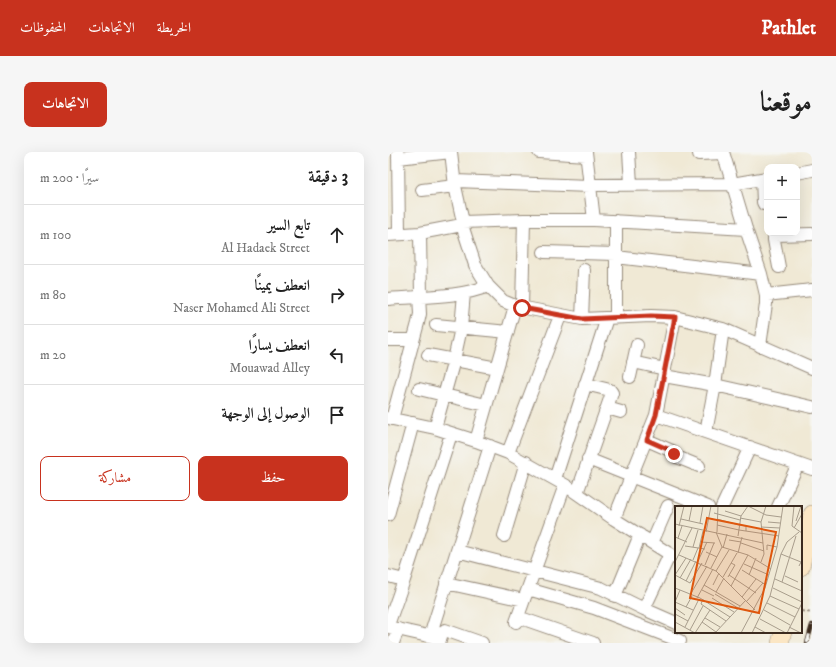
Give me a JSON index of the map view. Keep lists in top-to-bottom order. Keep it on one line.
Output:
{"page":{"header":"Pathlet","nav":["الخريطة","الاتجاهات","المحفوظات"],"title":"موقعنا","buttons":["الاتجاهات",["حفظ","مشاركة"]],"heading":["3 دقيقة","سيرًا · 200 m"],"map_buttons":["+","−"],"list":[["تابع السير","Al Hadaek Street","100 m"],["انعطف يمينًا","Naser Mohamed Ali Street","80 m"],["انعطف يسارًا","Mouawad Alley","20 m"],"الوصول إلى الوجهة"]}}
